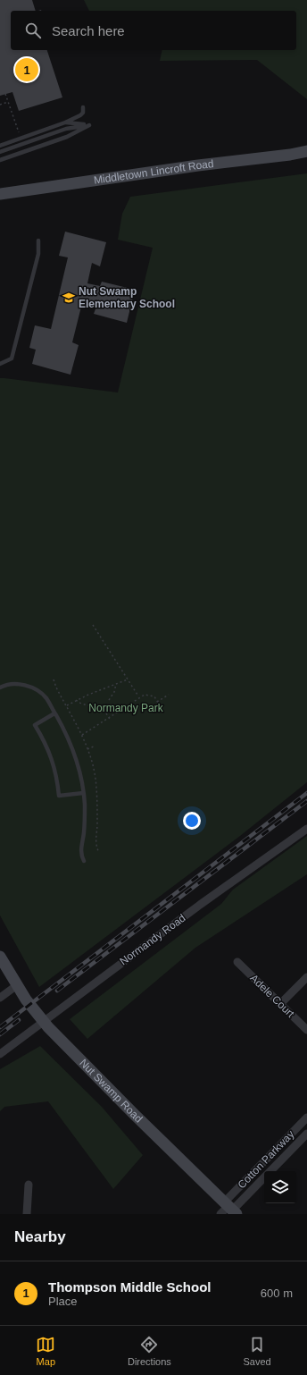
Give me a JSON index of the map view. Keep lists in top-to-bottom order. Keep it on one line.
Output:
{"streets":{"main road":["Middletown Lincroft Road","Nut Swamp Road"],"street":["Normandy Road","Adele Court","Cotton Parkway"]},"crossings":[["Normandy Road","Nut Swamp Road"],["Nut Swamp Road","Cotton Parkway"]],"parks":["Normandy Park"],"places":{"school or university":["Nut Swamp Elementary School"]},"page":{"search":"Search here","pins":"1","heading":"Nearby","list":[{"mark":"1","name":"Thompson Middle School","note":"Place","value":"600 m"}],"nav":["Map","Directions","Saved"]}}
